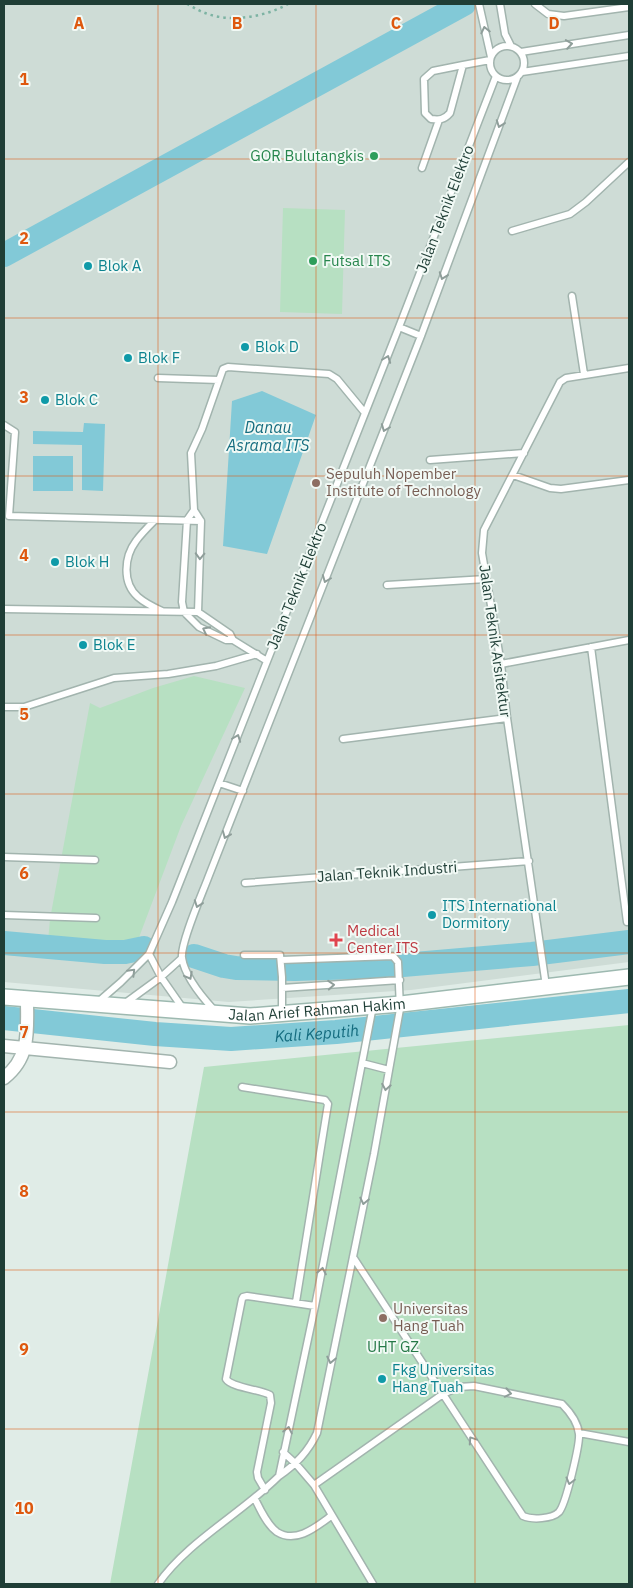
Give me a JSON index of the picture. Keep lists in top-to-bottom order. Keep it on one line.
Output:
{"streets":{"main road":["Jalan Arief Rahman Hakim"],"lane":["Jalan Teknik Elektro","Jalan Teknik Arsitektur","Jalan Teknik Industri"]},"crossings":[["Jalan Teknik Elektro","Jalan Arief Rahman Hakim"],["Jalan Teknik Arsitektur","Jalan Teknik Industri"],["Jalan Teknik Arsitektur","Jalan Arief Rahman Hakim"]],"water":["Danau Asrama ITS","Kali Keputih"],"parks":["UHT GZ"],"places":{"other":["GOR Bulutangkis","Futsal ITS","Blok A","Blok D","Blok F","Blok C","Sepuluh Nopember Institute of Technology","Blok H","Blok E","ITS International Dormitory","Universitas Hang Tuah","Fkg Universitas Hang Tuah"],"health":["Medical Center ITS"]},"grid":{"columns":["A","B","C","D"],"rows":["1","2","3","4","5","6","7","8","9","10"]}}
